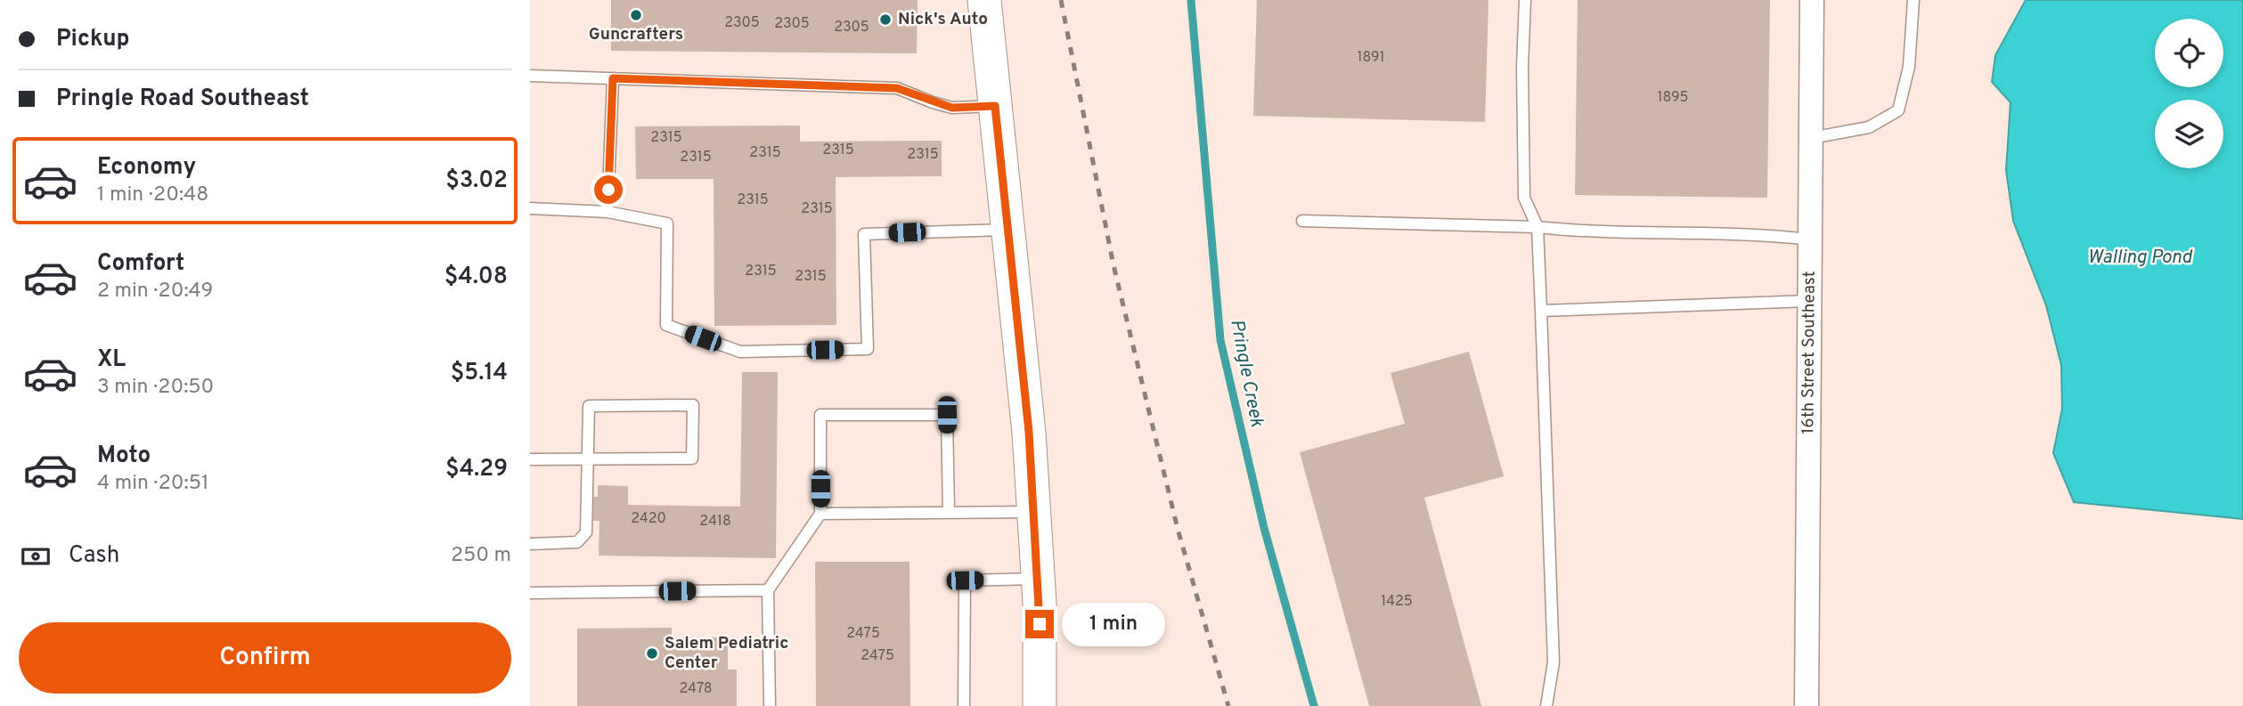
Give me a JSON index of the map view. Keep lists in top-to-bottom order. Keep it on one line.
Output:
{"streets":{"street":["16th Street Southeast"]},"water":["Walling Pond","Pringle Creek"],"places":["Guncrafters","Nick's Auto","Salem Pediatric Center"],"house_numbers":["2305","2305","2305","1891","1895","2315","2315","2315","2315","2315","2315","2315","2315","2315","2420","2418","1425","2475","2475","2478"],"page":{"banner":["Pickup","Pringle Road Southeast"],"list":[{"name":"Economy","note":"1 min · 20:48","value":"$3.02"},{"name":"Comfort","note":"2 min · 20:49","value":"$4.08"},{"name":"XL","note":"3 min · 20:50","value":"$5.14"},{"name":"Moto","note":"4 min · 20:51","value":"$4.29"}],"pay":["Cash","250 m"],"bubble":"1 min","buttons":"Confirm"}}
